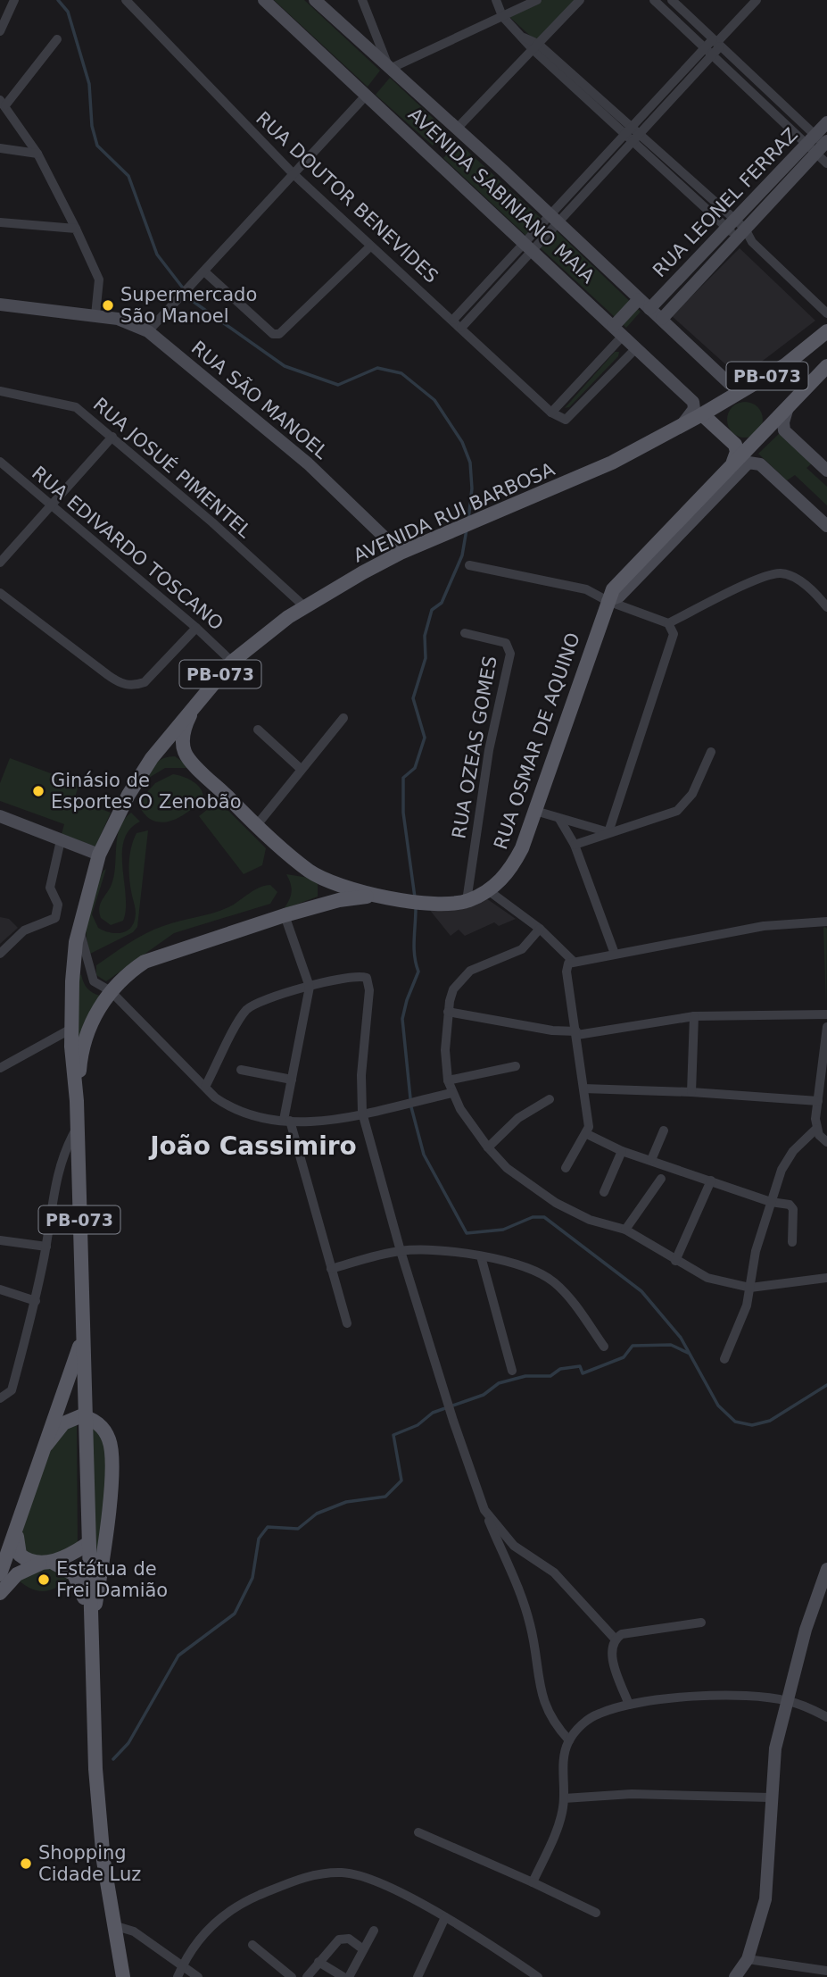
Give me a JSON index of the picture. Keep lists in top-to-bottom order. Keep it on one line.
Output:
{"streets":{"main road":["PB-073","AVENIDA RUI BARBOSA","RUA OSMAR DE AQUINO"],"street":["AVENIDA SABINIANO MAIA","RUA DOUTOR BENEVIDES","RUA LEONEL FERRAZ","RUA SÃO MANOEL","RUA JOSUÉ PIMENTEL","RUA EDIVARDO TOSCANO","RUA OZEAS GOMES"]},"crossings":[["AVENIDA SABINIANO MAIA","RUA LEONEL FERRAZ"],["AVENIDA SABINIANO MAIA","PB-073"],["AVENIDA SABINIANO MAIA","AVENIDA RUI BARBOSA"],["PB-073","AVENIDA RUI BARBOSA"],["PB-073","RUA OSMAR DE AQUINO"],["RUA SÃO MANOEL","AVENIDA RUI BARBOSA"],["RUA JOSUÉ PIMENTEL","AVENIDA RUI BARBOSA"],["AVENIDA RUI BARBOSA","RUA EDIVARDO TOSCANO"],["AVENIDA RUI BARBOSA","RUA OSMAR DE AQUINO"],["RUA OSMAR DE AQUINO","RUA OZEAS GOMES"]],"districts":["João Cassimiro"],"places":["Supermercado São Manoel","Ginásio de Esportes O Zenobão","Estátua de Frei Damião","Shopping Cidade Luz"]}
